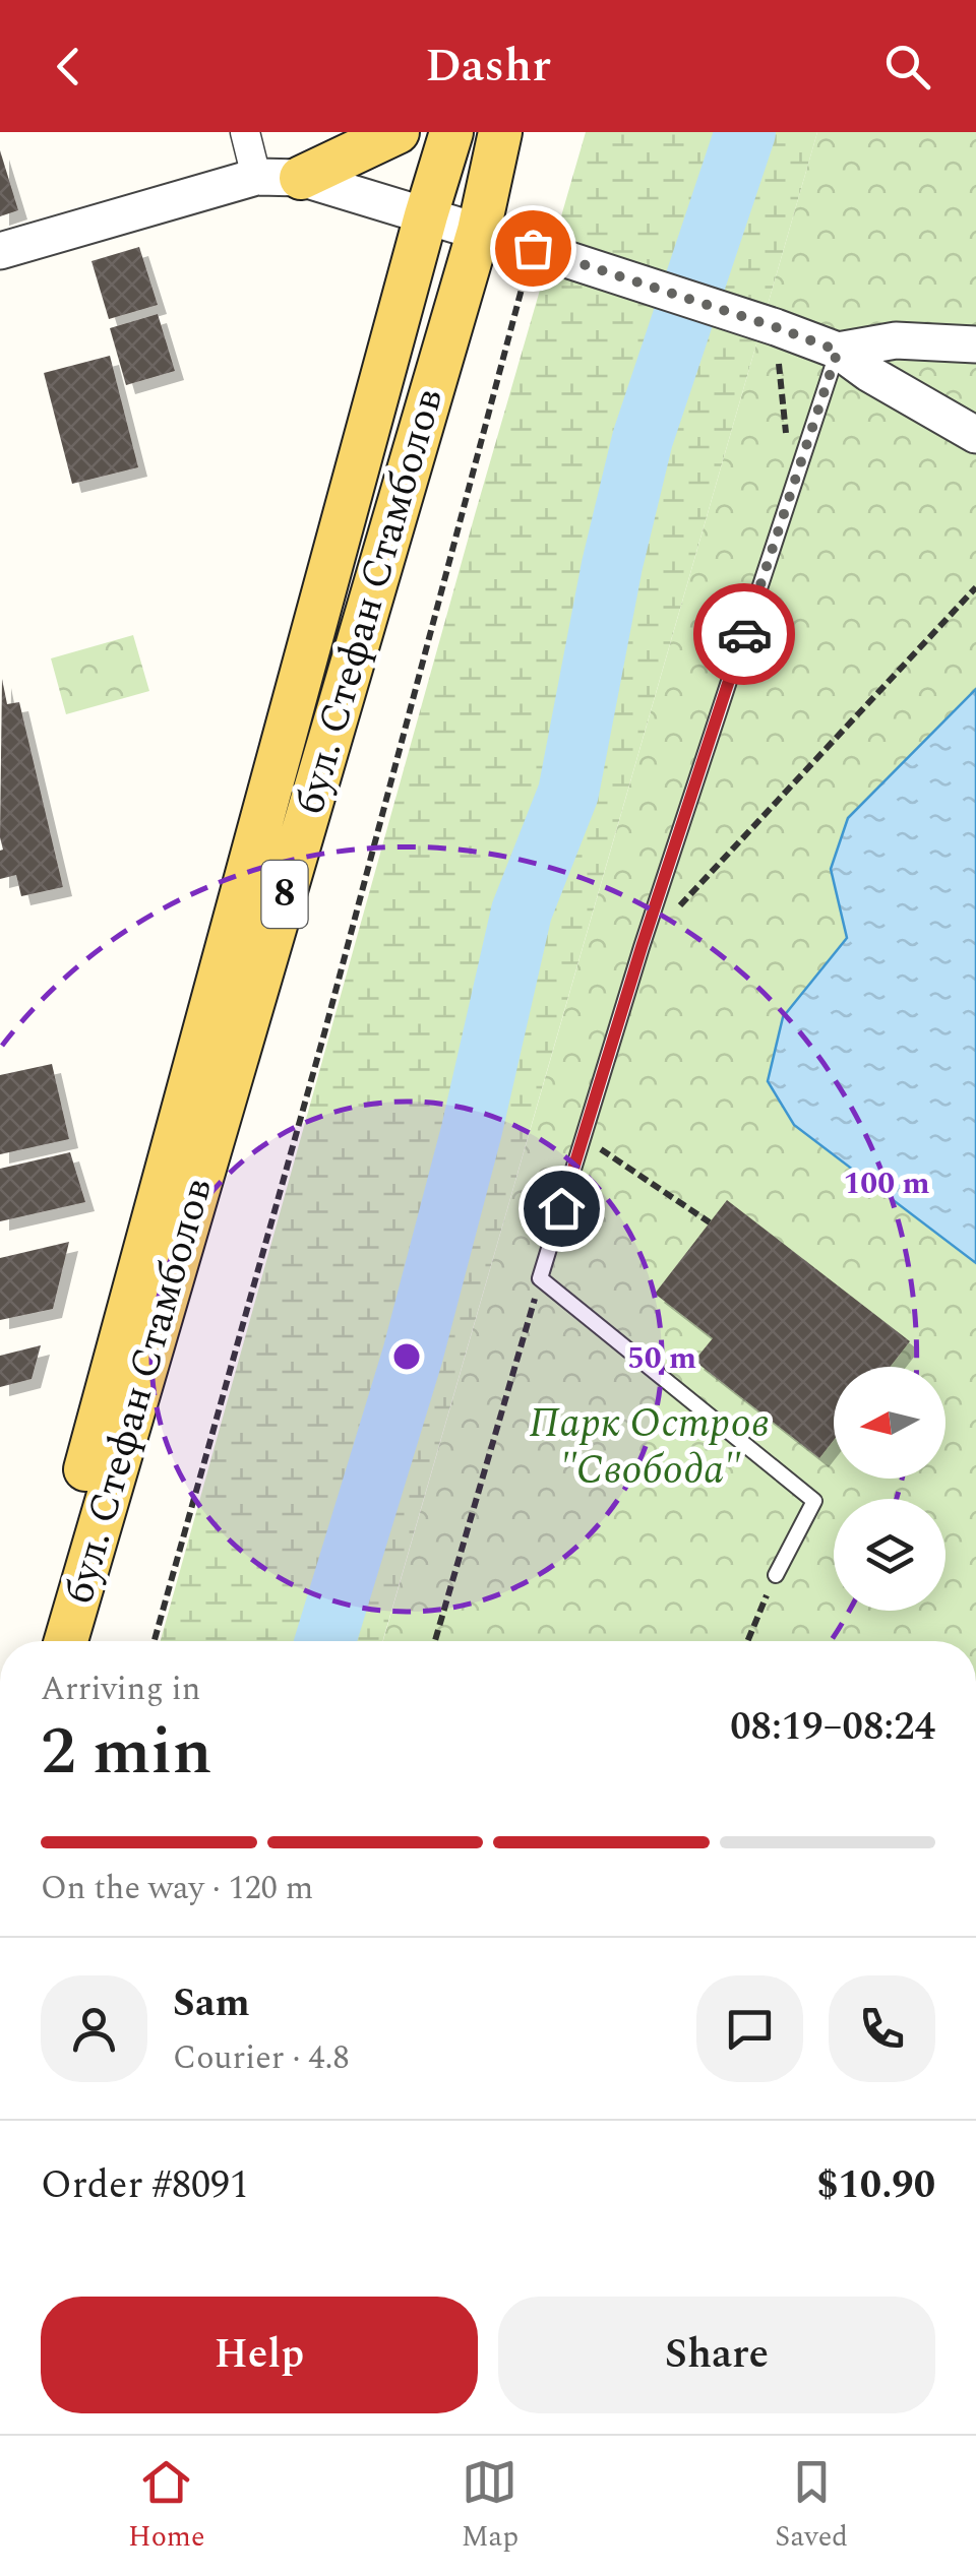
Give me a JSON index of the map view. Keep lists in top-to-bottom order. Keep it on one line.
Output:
{"streets":{"main road":["бул. Стефан Стамболов","8"]},"parks":["Парк Остров \"Свобода\""],"north":"left","page":{"header":"Dashr","heading":["2 min","Arriving in","08:19–08:24"],"panel":["Sam","Courier · 4.8","Order #8091","$10.90"],"bar":"On the way · 120 m","buttons":["Help","Share"],"tabs":["Home","Map","Saved"]},"rings":["100 m","50 m"]}
